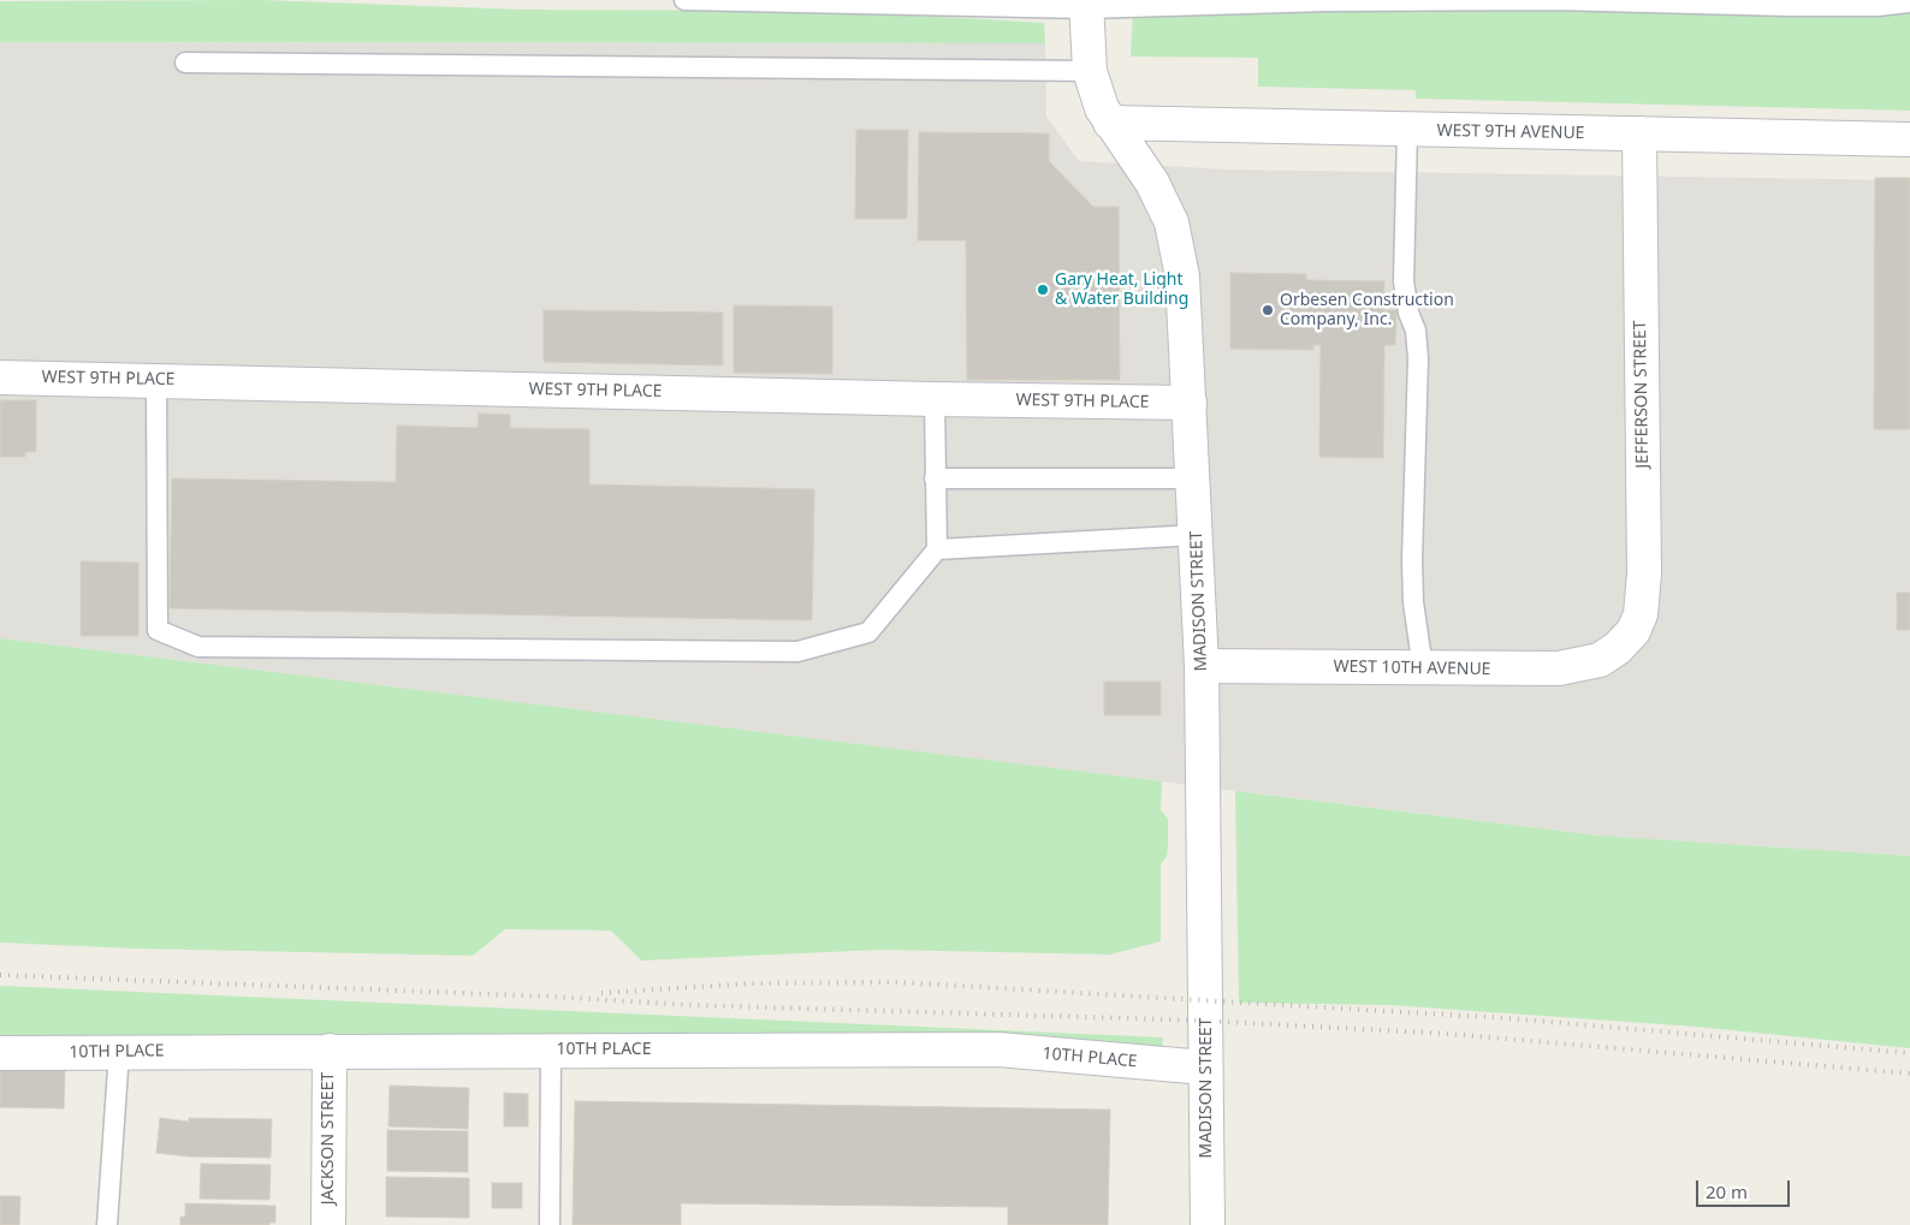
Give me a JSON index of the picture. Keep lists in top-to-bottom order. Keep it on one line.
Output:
{"streets":{"street":["WEST 9TH AVENUE","WEST 9TH PLACE","JEFFERSON STREET","MADISON STREET","WEST 10TH AVENUE","10TH PLACE","JACKSON STREET"]},"crossings":[["WEST 9TH AVENUE","JEFFERSON STREET"],["WEST 9TH AVENUE","MADISON STREET"],["WEST 9TH PLACE","MADISON STREET"],["JEFFERSON STREET","WEST 10TH AVENUE"],["MADISON STREET","WEST 10TH AVENUE"],["MADISON STREET","10TH PLACE"],["10TH PLACE","JACKSON STREET"]],"places":["Gary Heat, Light & Water Building","Orbesen Construction Company, Inc."],"scale_bar":"20 m"}
